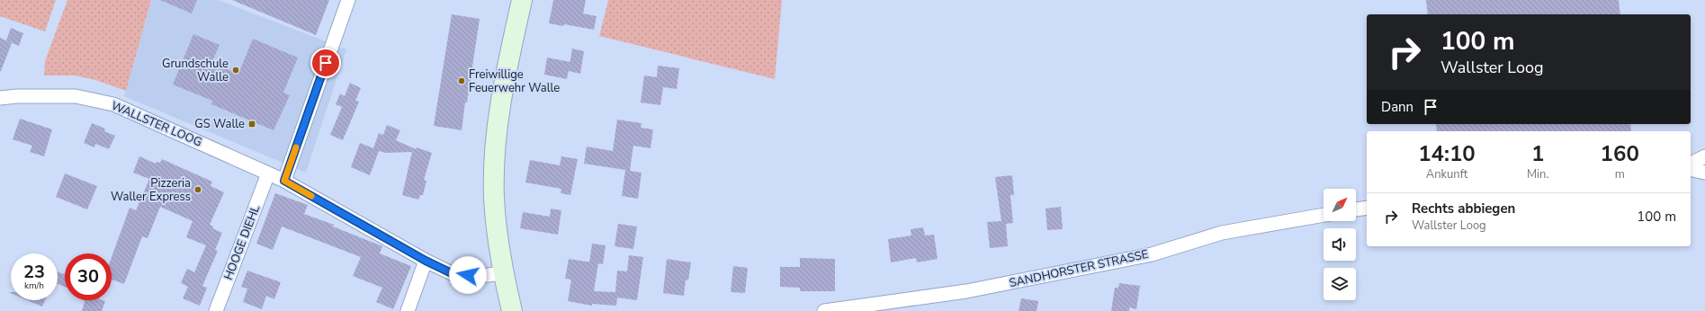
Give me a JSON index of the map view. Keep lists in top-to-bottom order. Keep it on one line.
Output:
{"streets":{"street":["WALLSTER LOOG","HOOGE DIEHL","SANDHORSTER STRASSE"]},"crossings":[["WALLSTER LOOG","HOOGE DIEHL"]],"places":{"other":["Grundschule Walle","Freiwillige Feuerwehr Walle","Pizzeria Waller Express"],"transit":["GS Walle"]},"north":"top right","page":{"turn":["100 m","Wallster Loog"],"then":"Dann","eta":["14:10","Ankunft","1","Min.","160","m"],"list":[{"name":"Rechts abbiegen","note":"Wallster Loog","value":"100 m"}],"speed":"23 km/h","limit":"30"}}
